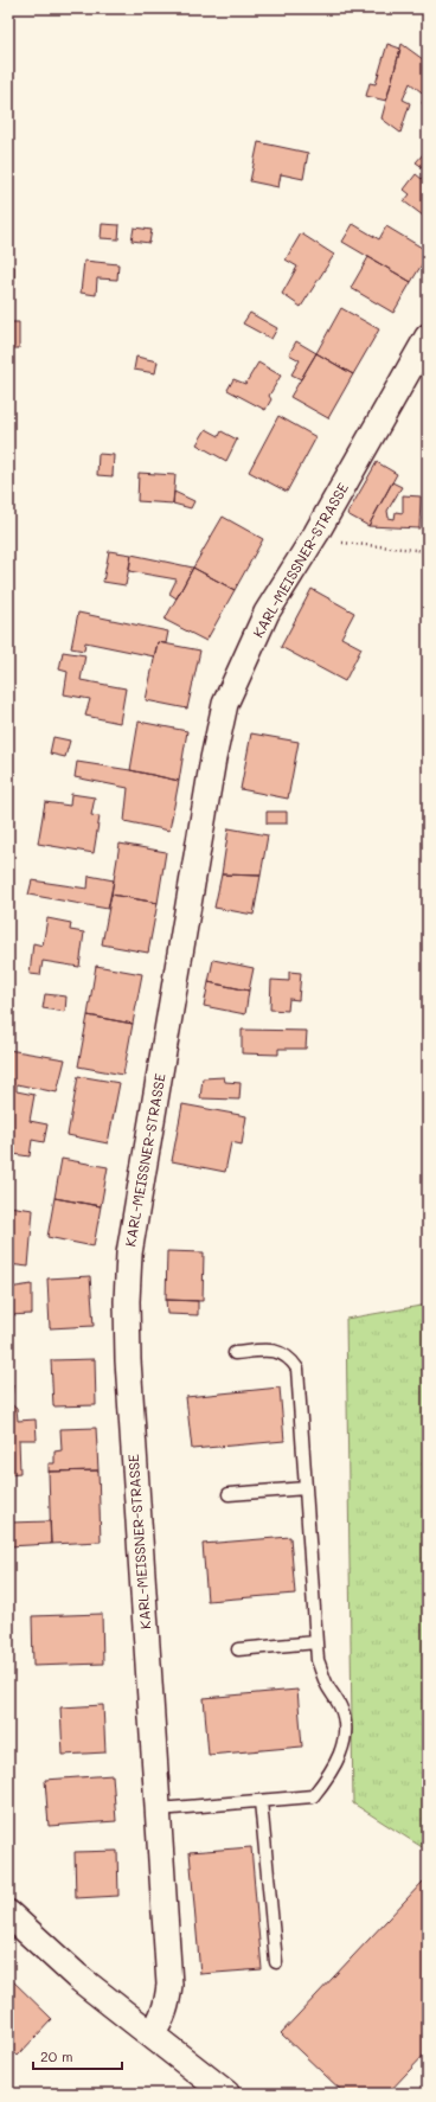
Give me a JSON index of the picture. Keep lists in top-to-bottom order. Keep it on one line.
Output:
{"streets":{"street":["KARL-MEISSNER-STRASSE"]},"scale_bar":"20 m"}
